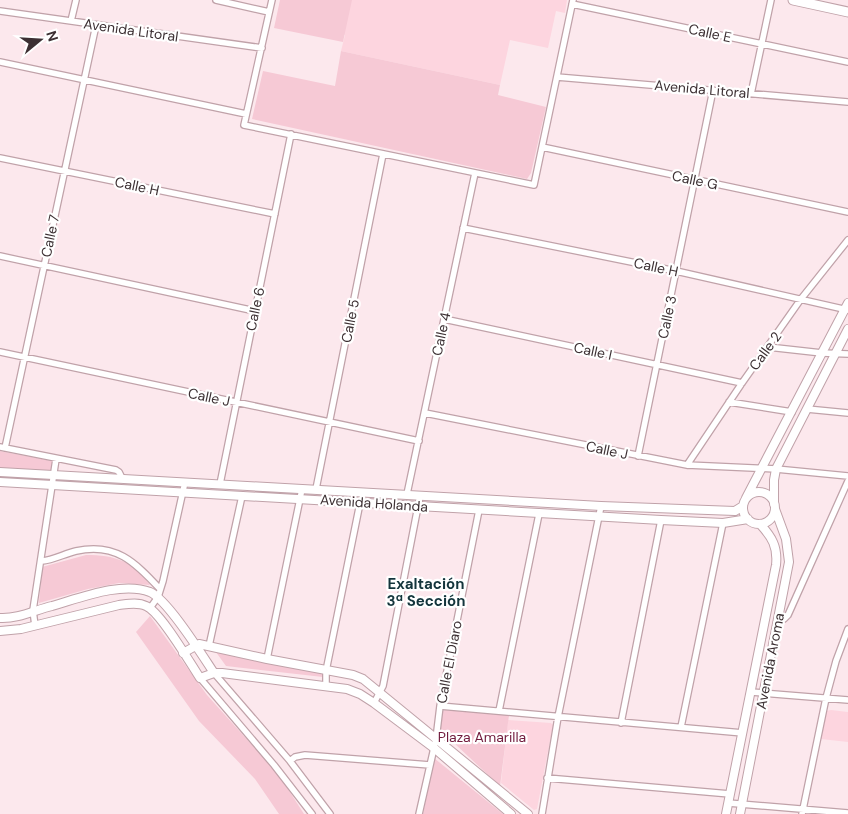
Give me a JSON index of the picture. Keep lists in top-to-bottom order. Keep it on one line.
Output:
{"streets":{"street":["Avenida Litoral","Calle E","Calle G","Calle H","Calle 7","Calle 6","Calle 3","Calle 5","Calle 4","Calle I","Calle 2","Calle J","Avenida Holanda","Avenida Aroma","Calle El Diaro"]},"crossings":[["Avenida Litoral","Calle 7"],["Avenida Litoral","Calle 3"],["Calle G","Calle 3"],["Calle H","Calle 7"],["Calle H","Calle 6"],["Calle H","Calle 3"],["Calle H","Calle 4"],["Calle H","Calle 2"],["Calle 7","Calle J"],["Calle 6","Calle J"],["Calle 6","Avenida Holanda"],["Calle 3","Calle I"],["Calle 3","Calle J"],["Calle 5","Calle J"],["Calle 5","Avenida Holanda"],["Calle 4","Calle I"],["Calle 4","Calle J"],["Calle 4","Avenida Holanda"],["Calle I","Calle 2"],["Calle 2","Calle J"],["Calle J","Avenida Aroma"],["Avenida Holanda","Avenida Aroma"],["Avenida Holanda","Calle El Diaro"]],"districts":["Exaltación 3ª Sección"],"parks":["Plaza Amarilla"],"north":"right"}
